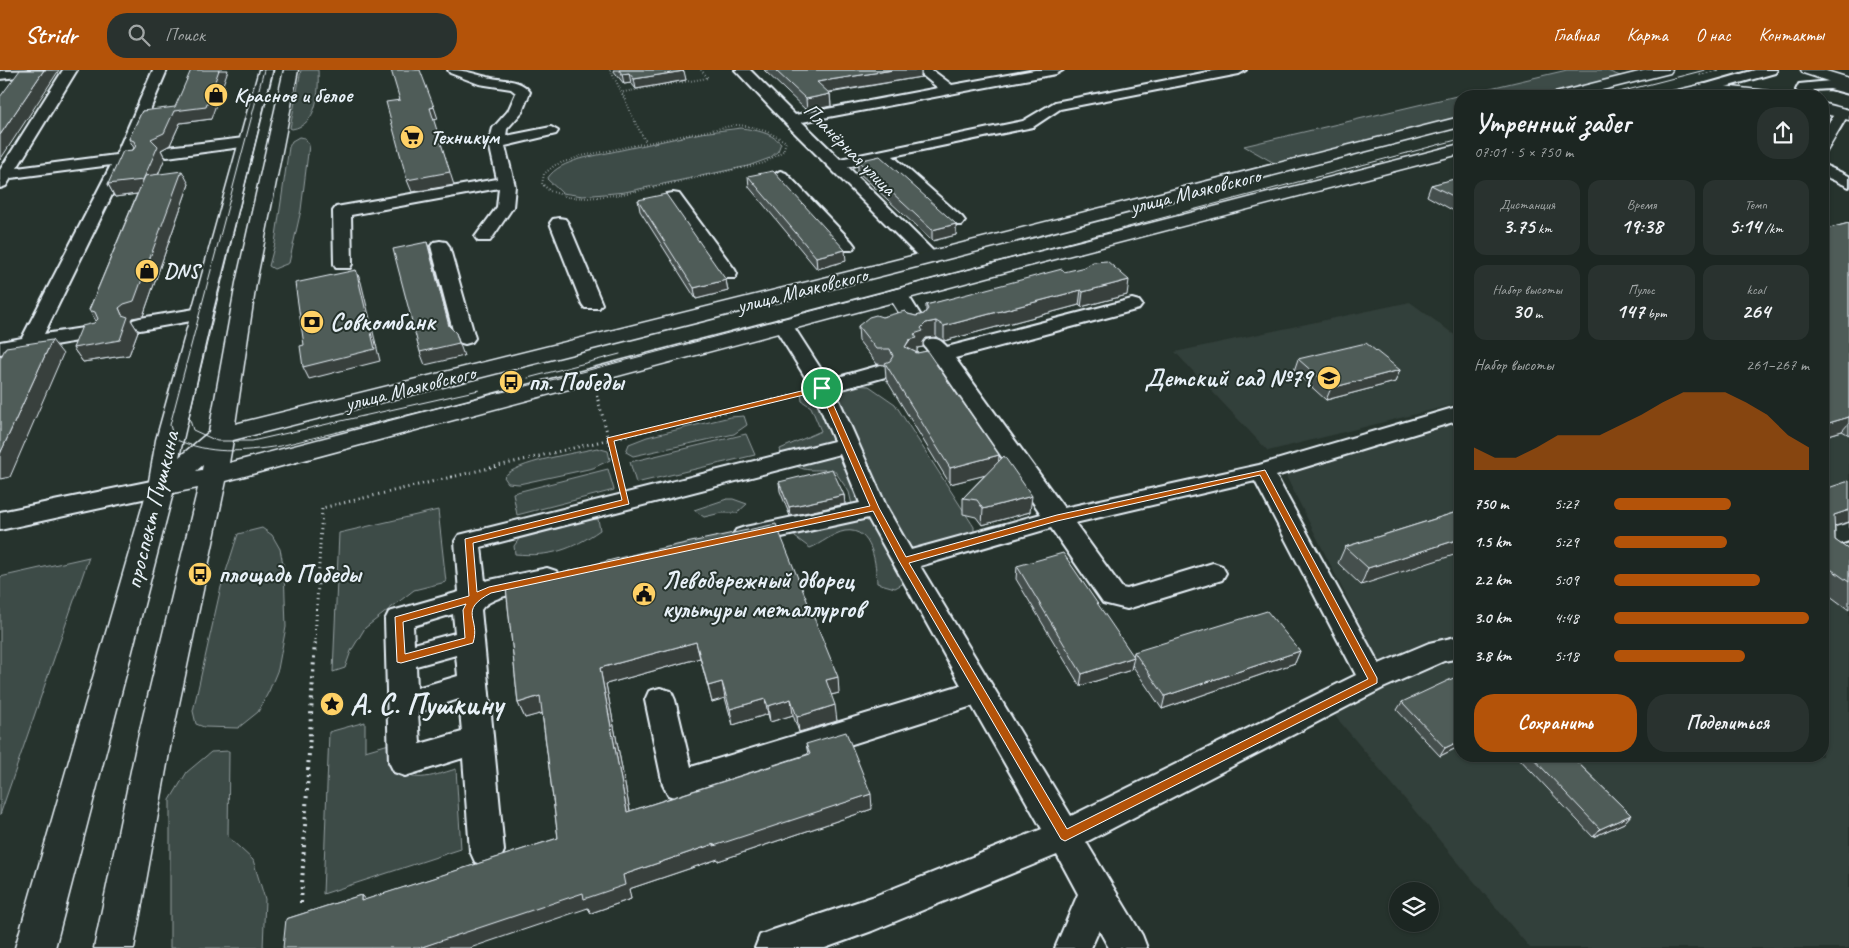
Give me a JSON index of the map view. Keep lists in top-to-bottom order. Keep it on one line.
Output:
{"streets":{"main road":["улица Маяковского","проспект Пушкина"],"street":["Планёрная улица"]},"crossings":[["Планёрная улица","улица Маяковского"],["улица Маяковского","проспект Пушкина"]],"places":{"shop":["Красное и белое","DNS"],"supermarket":["Техникум"],"bank":["Совкомбанк"],"school or university":["Детский сад №79"],"bus stop":["пл. Победы","площадь Победы"],"public building":["Левобережный дворец культуры металлургов"],"place":["А. С. Пушкину"]},"page":{"header":"Stridr","search":"Поиск","nav":["Главная","Карта","О нас","Контакты"],"heading":["Утренний забег","07:01 · 5 × 750 m"],"stats":[["Дистанция","3.75 km"],["Время","19:38"],["Темп","5:14 /km"],["Набор высоты","30 m"],["Пульс","147 bpm"],["kcal","264"]],"chart":["Набор высоты","261–267 m"],"list":[{"name":"750 m","note":"5:27"},{"name":"1.5 km","note":"5:29"},{"name":"2.2 km","note":"5:09"},{"name":"3.0 km","note":"4:48"},{"name":"3.8 km","note":"5:18"}],"buttons":["Сохранить","Поделиться"]}}
